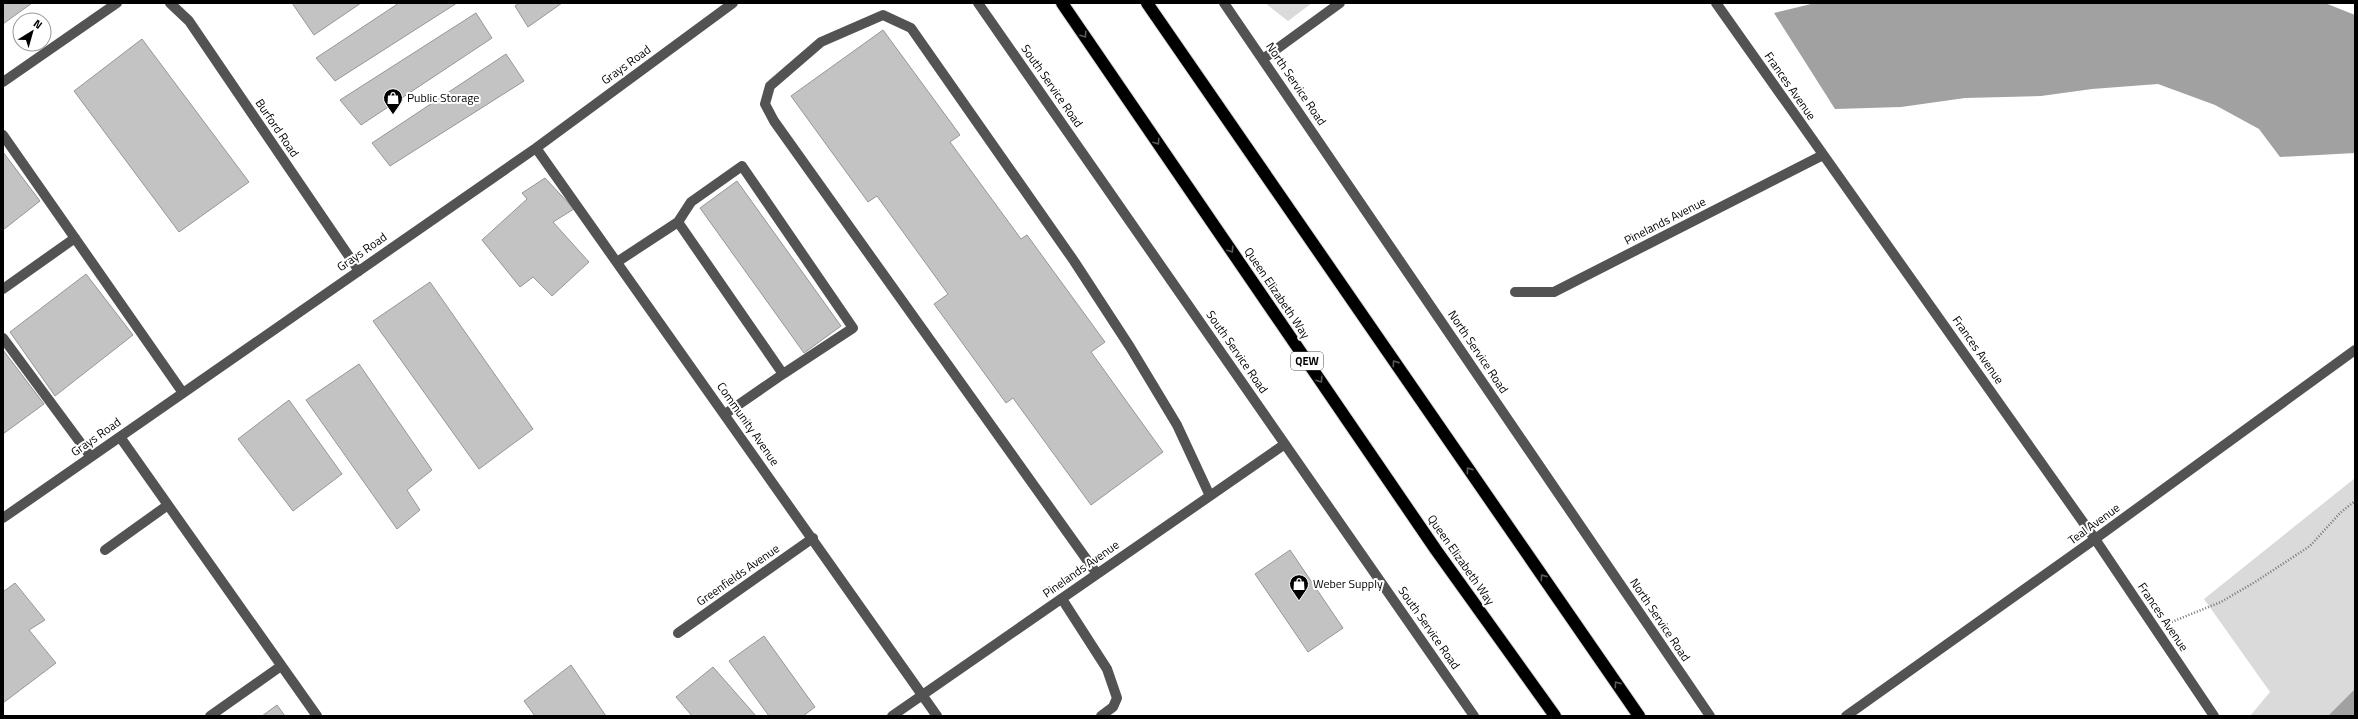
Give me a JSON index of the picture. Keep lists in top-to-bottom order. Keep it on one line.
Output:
{"streets":{"highway":["Queen Elizabeth Way","QEW"],"street":["Grays Road","North Service Road","South Service Road","Frances Avenue","Burford Road","Pinelands Avenue","Community Avenue","Teal Avenue","Greenfields Avenue"]},"crossings":[["Grays Road","Burford Road"],["Grays Road","Community Avenue"],["South Service Road","Pinelands Avenue"],["Frances Avenue","Pinelands Avenue"],["Frances Avenue","Teal Avenue"],["Pinelands Avenue","Community Avenue"],["Community Avenue","Greenfields Avenue"]],"places":{"shop":["Public Storage","Weber Supply"]},"north":"top right"}
